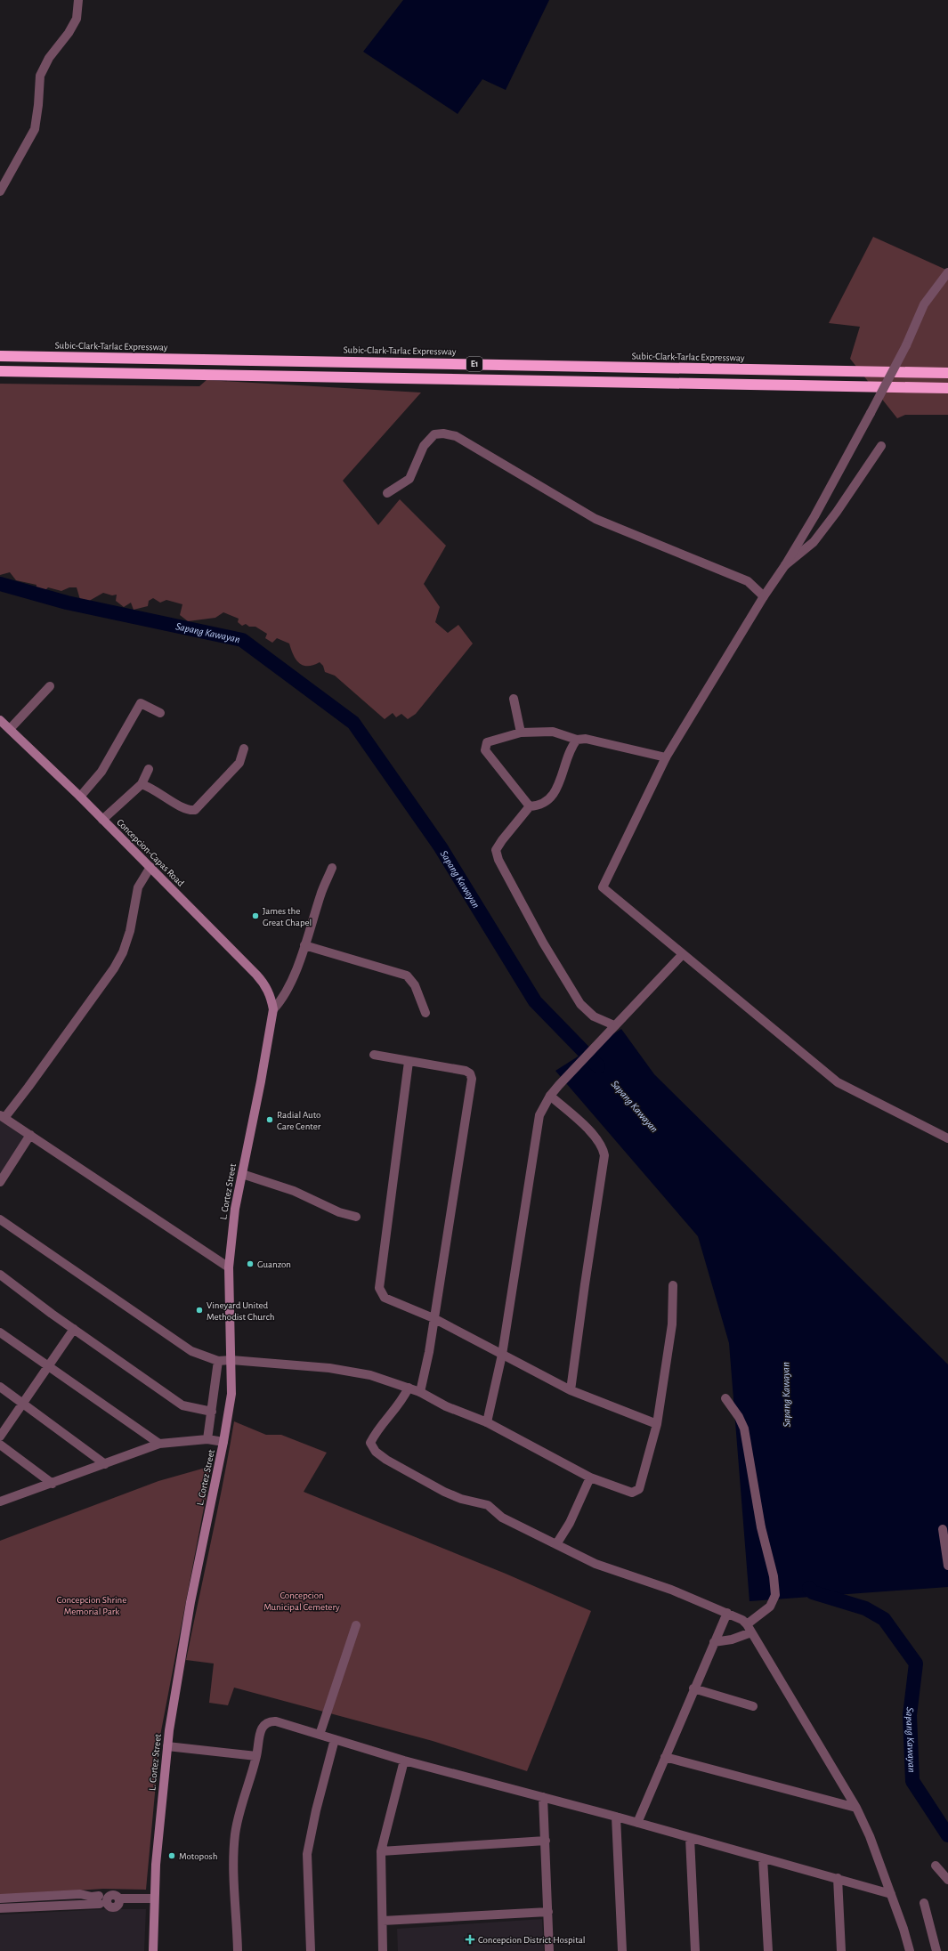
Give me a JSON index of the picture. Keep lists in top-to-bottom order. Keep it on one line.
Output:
{"streets":{"highway":["Subic-Clark-Tarlac Expressway","E1"],"main road":["Concepcion-Capas Road","L. Cortez Street"]},"crossings":[["Concepcion-Capas Road","L. Cortez Street"]],"water":["Sapang Kawayan"],"parks":["Concepcion Municipal Cemetery","Concepcion Shrine Memorial Park"],"places":{"other":["James the Great Chapel","Radial Auto Care Center","Guanzon","Vineyard United Methodist Church","Motoposh"],"health":["Concepcion District Hospital"]}}
